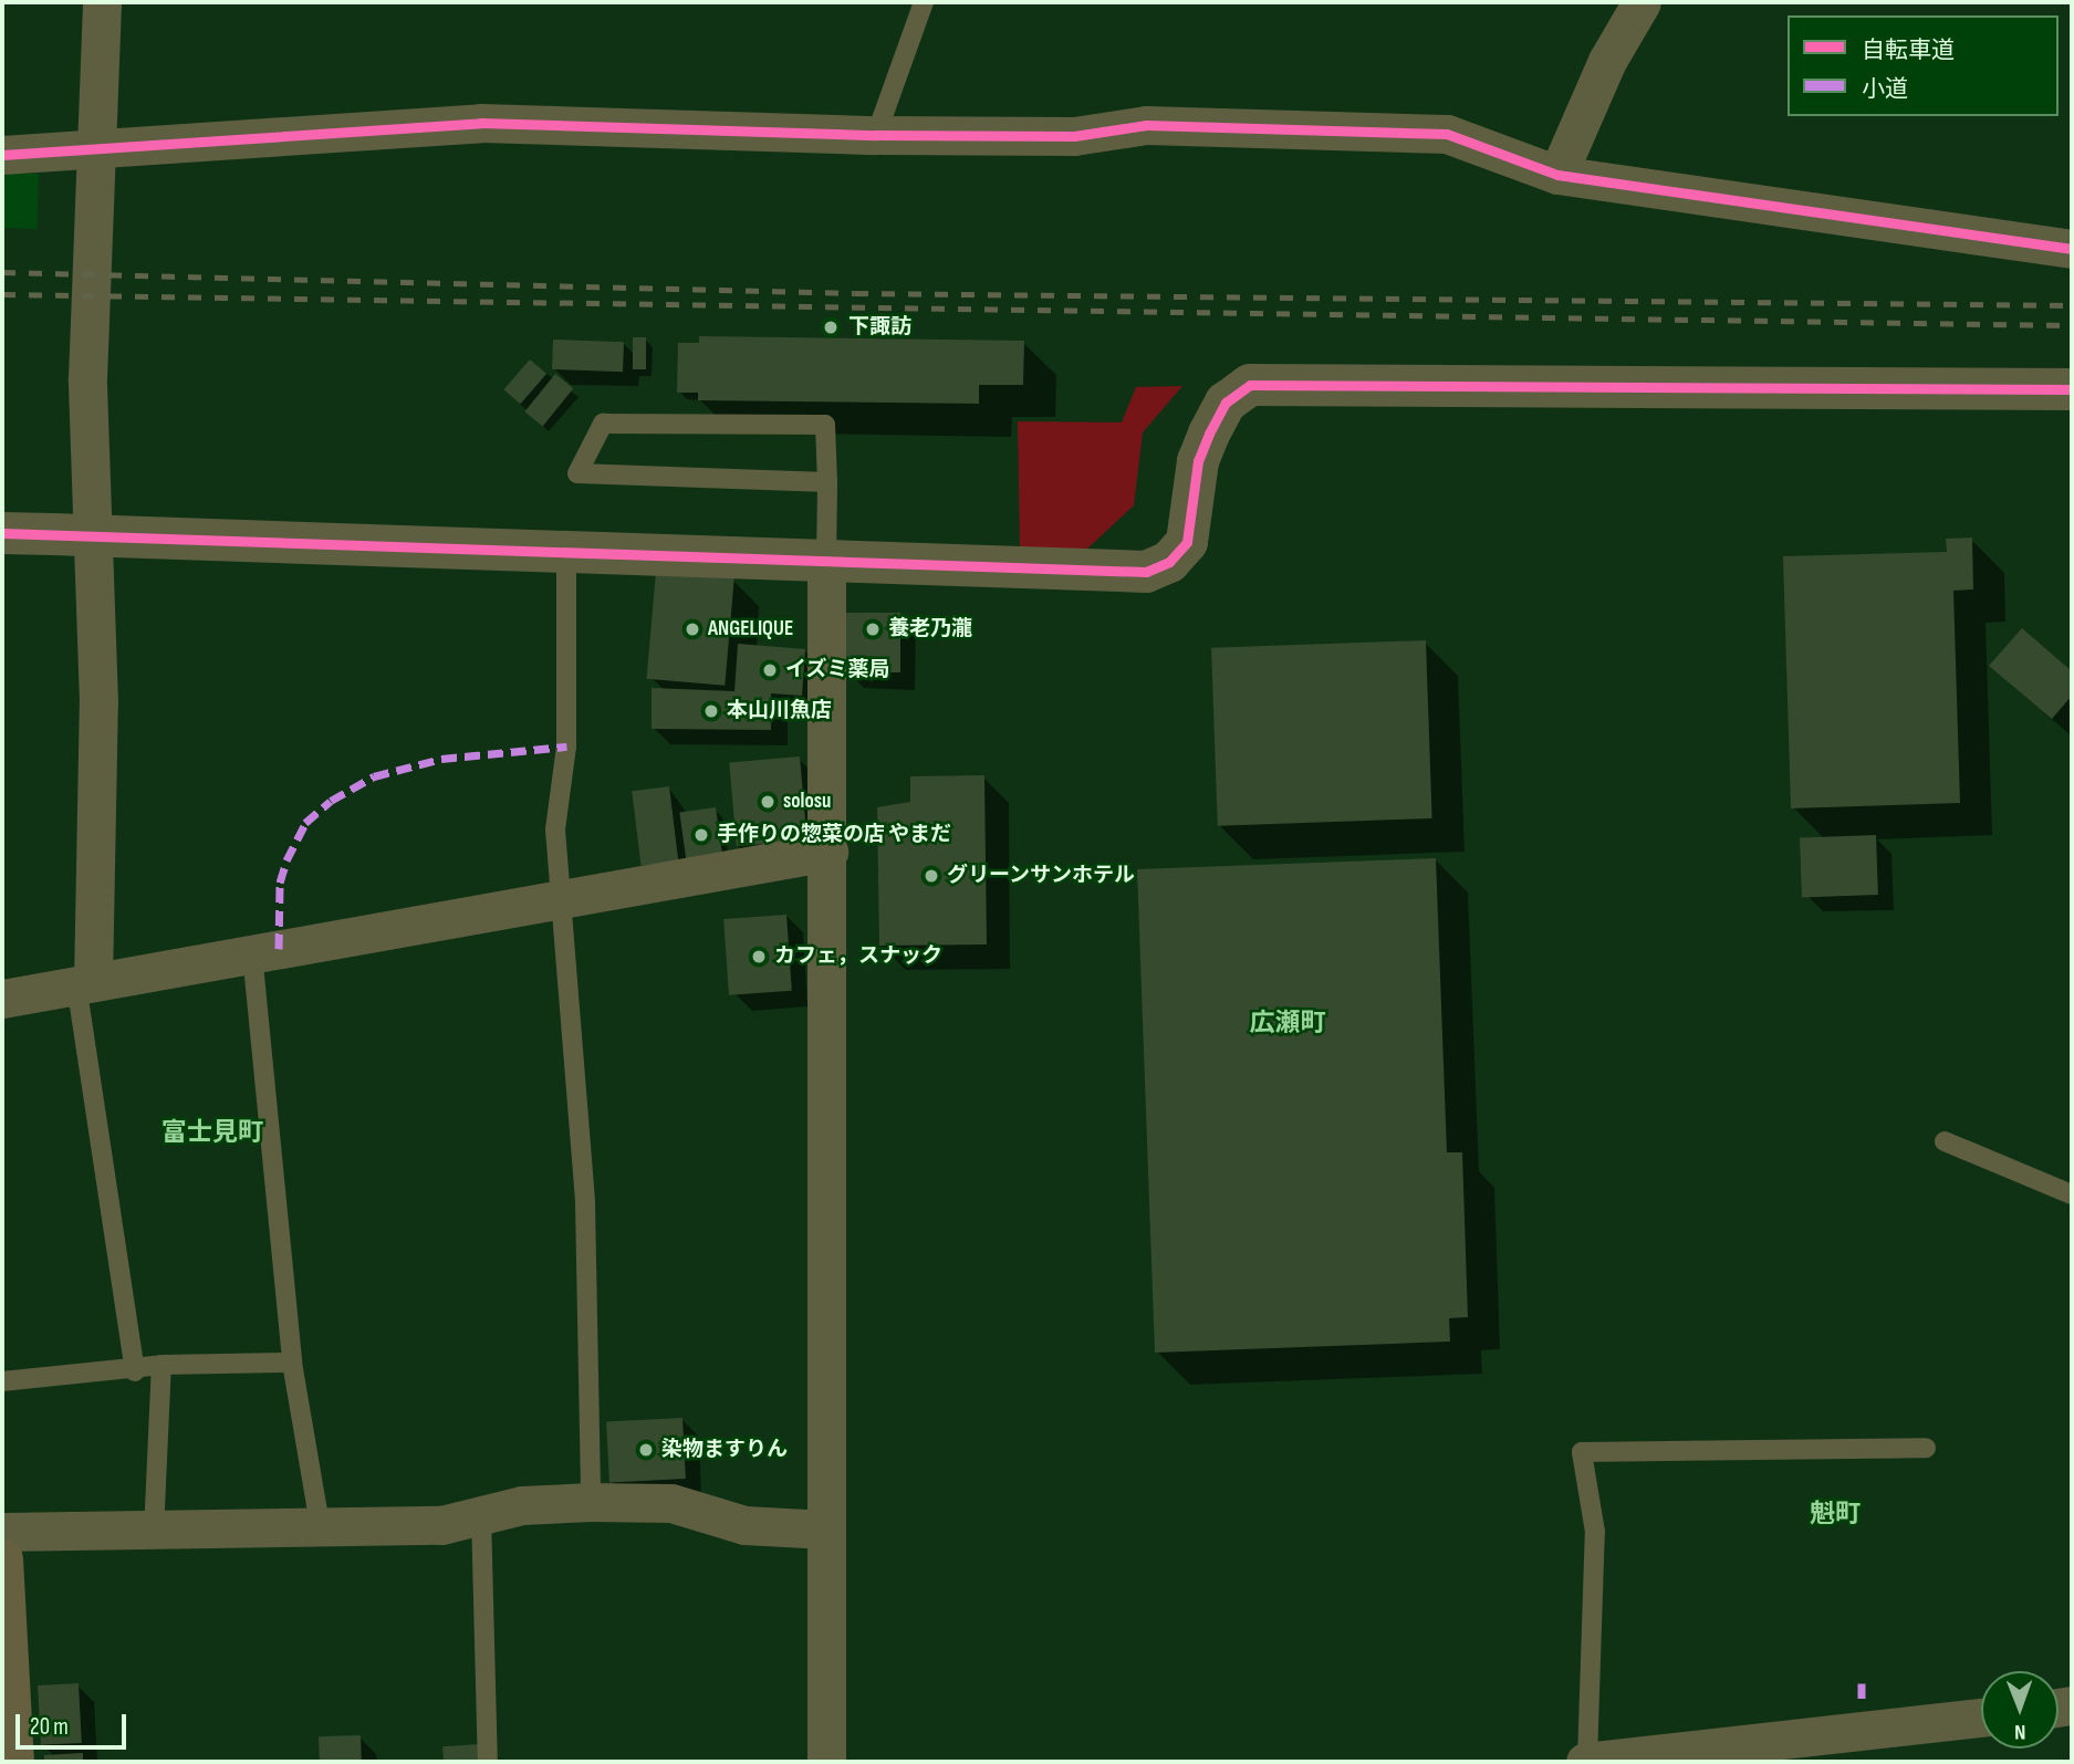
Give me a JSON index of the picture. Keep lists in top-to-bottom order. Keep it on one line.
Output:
{"districts":["広瀬町","富士見町","魁町"],"places":["下諏訪","ANGELIQUE","養老乃瀧","イズミ薬局","本山川魚店","solosu","手作りの惣菜の店 やまだ","グリーンサンホテル","カフェ，スナック","染物ますりん"],"legend":["自転車道","小道"],"scale_bar":"20 m","north":"bottom"}
